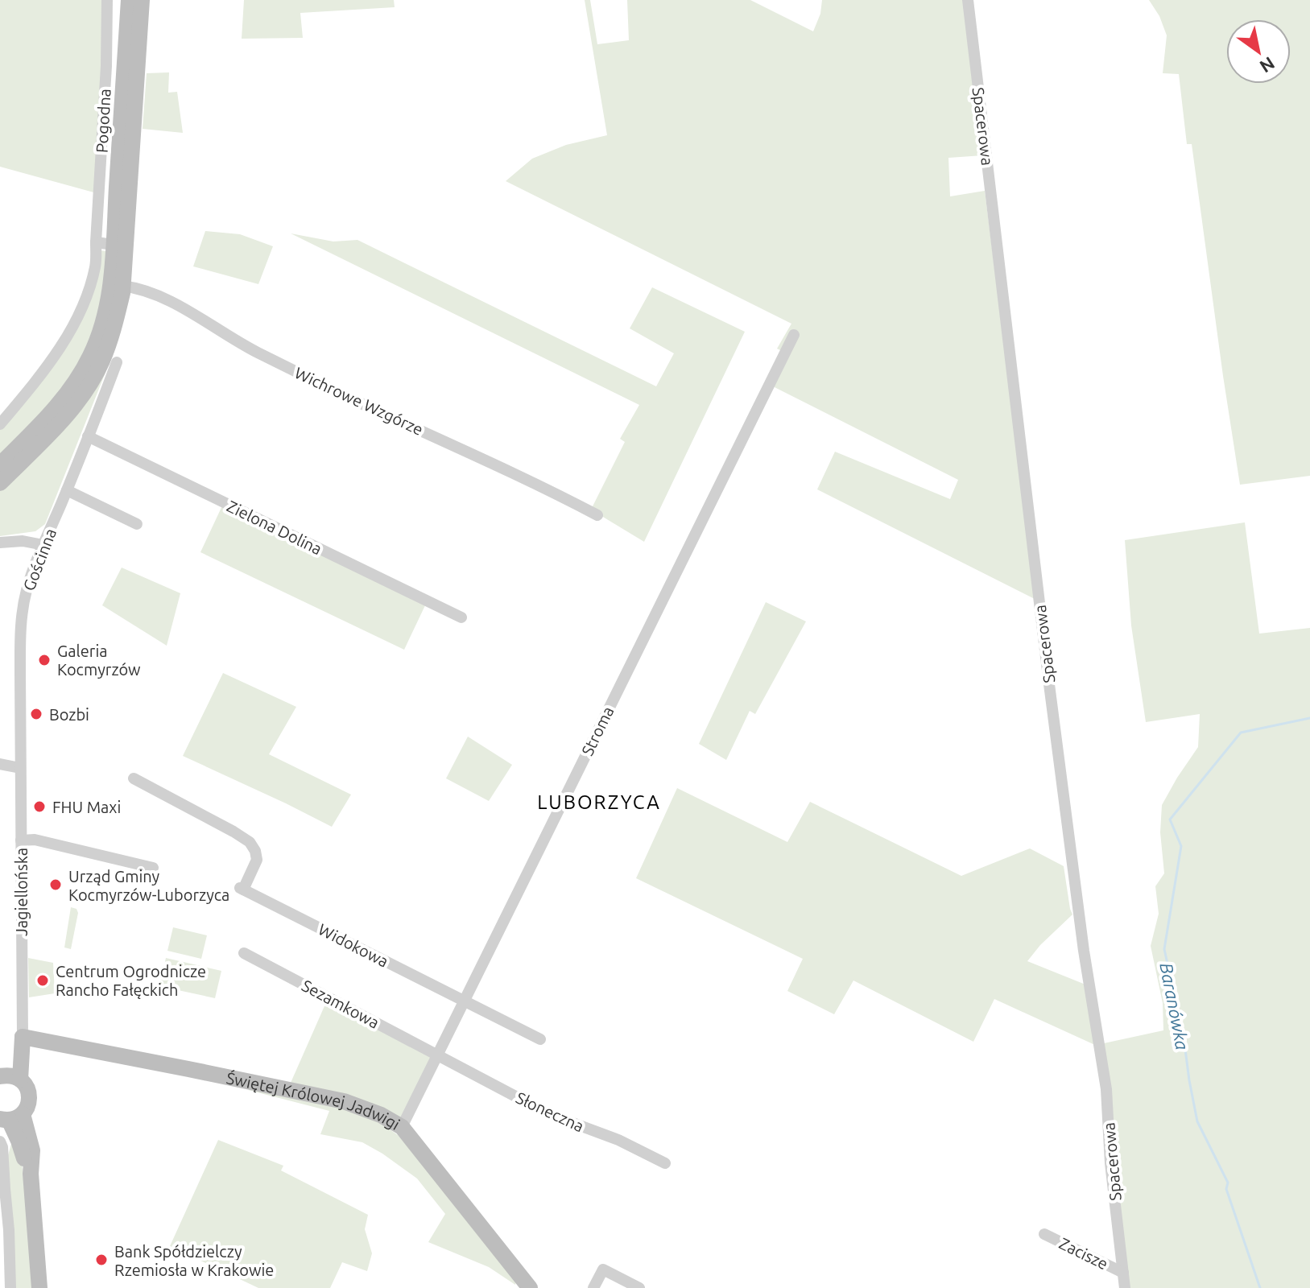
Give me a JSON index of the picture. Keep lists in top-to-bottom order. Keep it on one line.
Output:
{"streets":{"main road":["Jagiellońska","Świętej Królowej Jadwigi"],"street":["Pogodna","Spacerowa","Wichrowe Wzgórze","Zielona Dolina","Gościnna","Stroma","Widokowa","Sezamkowa","Słoneczna","Zacisze"]},"crossings":[["Spacerowa","Zacisze"],["Zielona Dolina","Gościnna"],["Gościnna","Jagiellońska"],["Stroma","Widokowa"],["Stroma","Sezamkowa"],["Stroma","Świętej Królowej Jadwigi"],["Stroma","Słoneczna"],["Jagiellońska","Świętej Królowej Jadwigi"],["Sezamkowa","Słoneczna"]],"districts":["LUBORZYCA"],"water":["Baranówka"],"places":["Galeria Kocmyrzów","Bozbi","FHU Maxi","Urząd Gminy Kocmyrzów-Luborzyca","Centrum Ogrodnicze Rancho Fałęckich","Bank Spółdzielczy Rzemiosła w Krakowie"],"north":"bottom right"}
